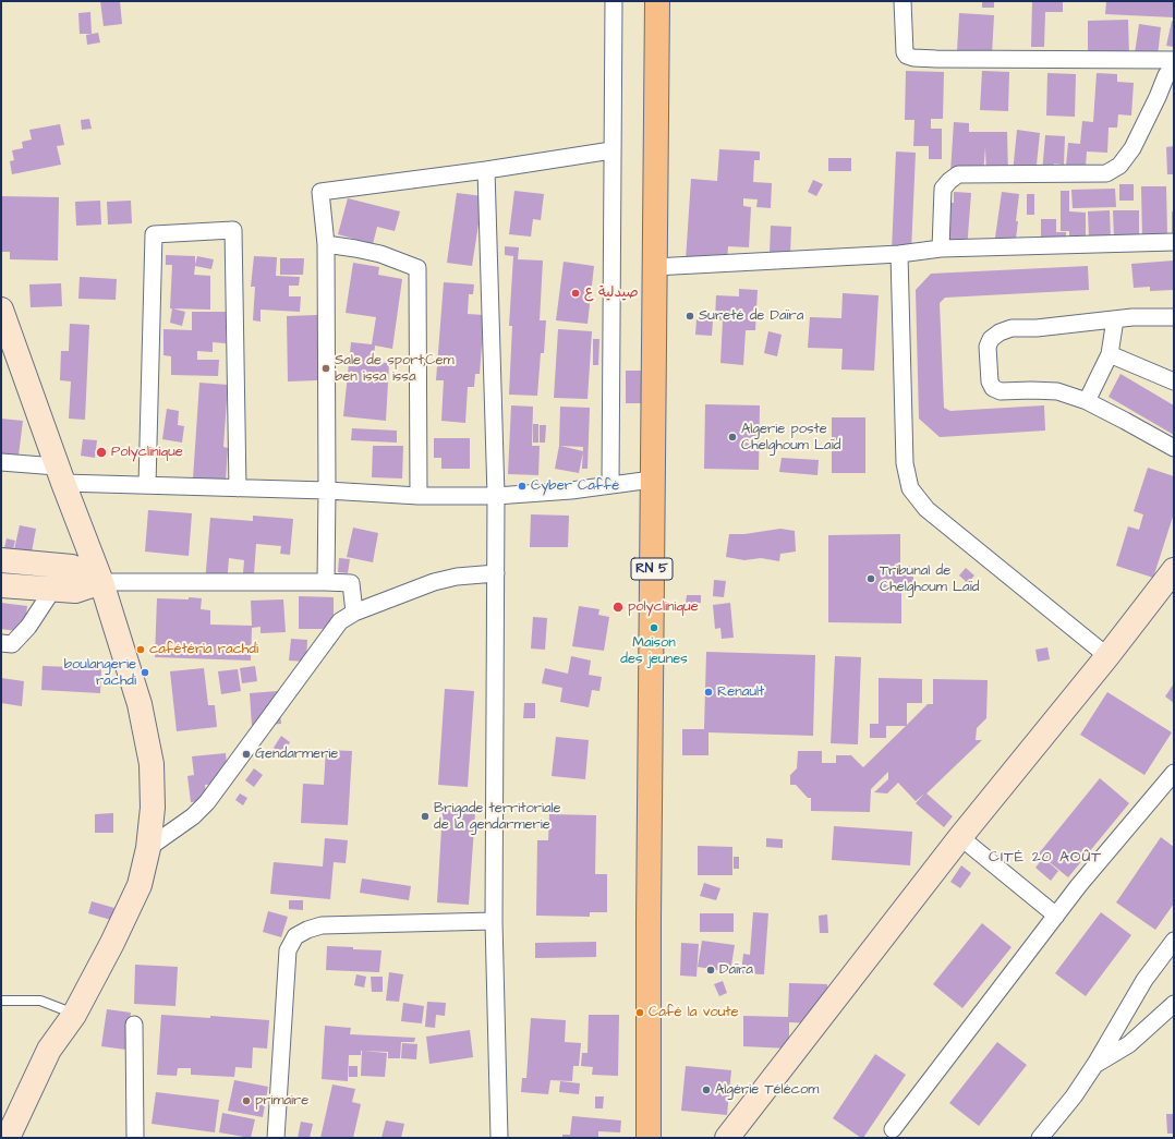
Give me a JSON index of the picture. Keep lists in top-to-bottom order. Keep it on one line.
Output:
{"streets":{"main road":["RN 5"]},"districts":["CITÉ 20 AOÛT"],"places":["صيدلية ع","Sureté de Daïra","Sale de sport;Cem ben issa issa","Algerie poste Chelghoum Laïd","Polyclinique","Cyber Caffè","Tribunal de Chelghoum Laïd","polyclinique","Maison des jeunes","cafétéria rachdi","boulangerie rachdi","Renault","Gendarmerie","Brigade territoriale de la gendarmerie","Daïra","Café la voute","Algérie Télécom","primaire"]}
